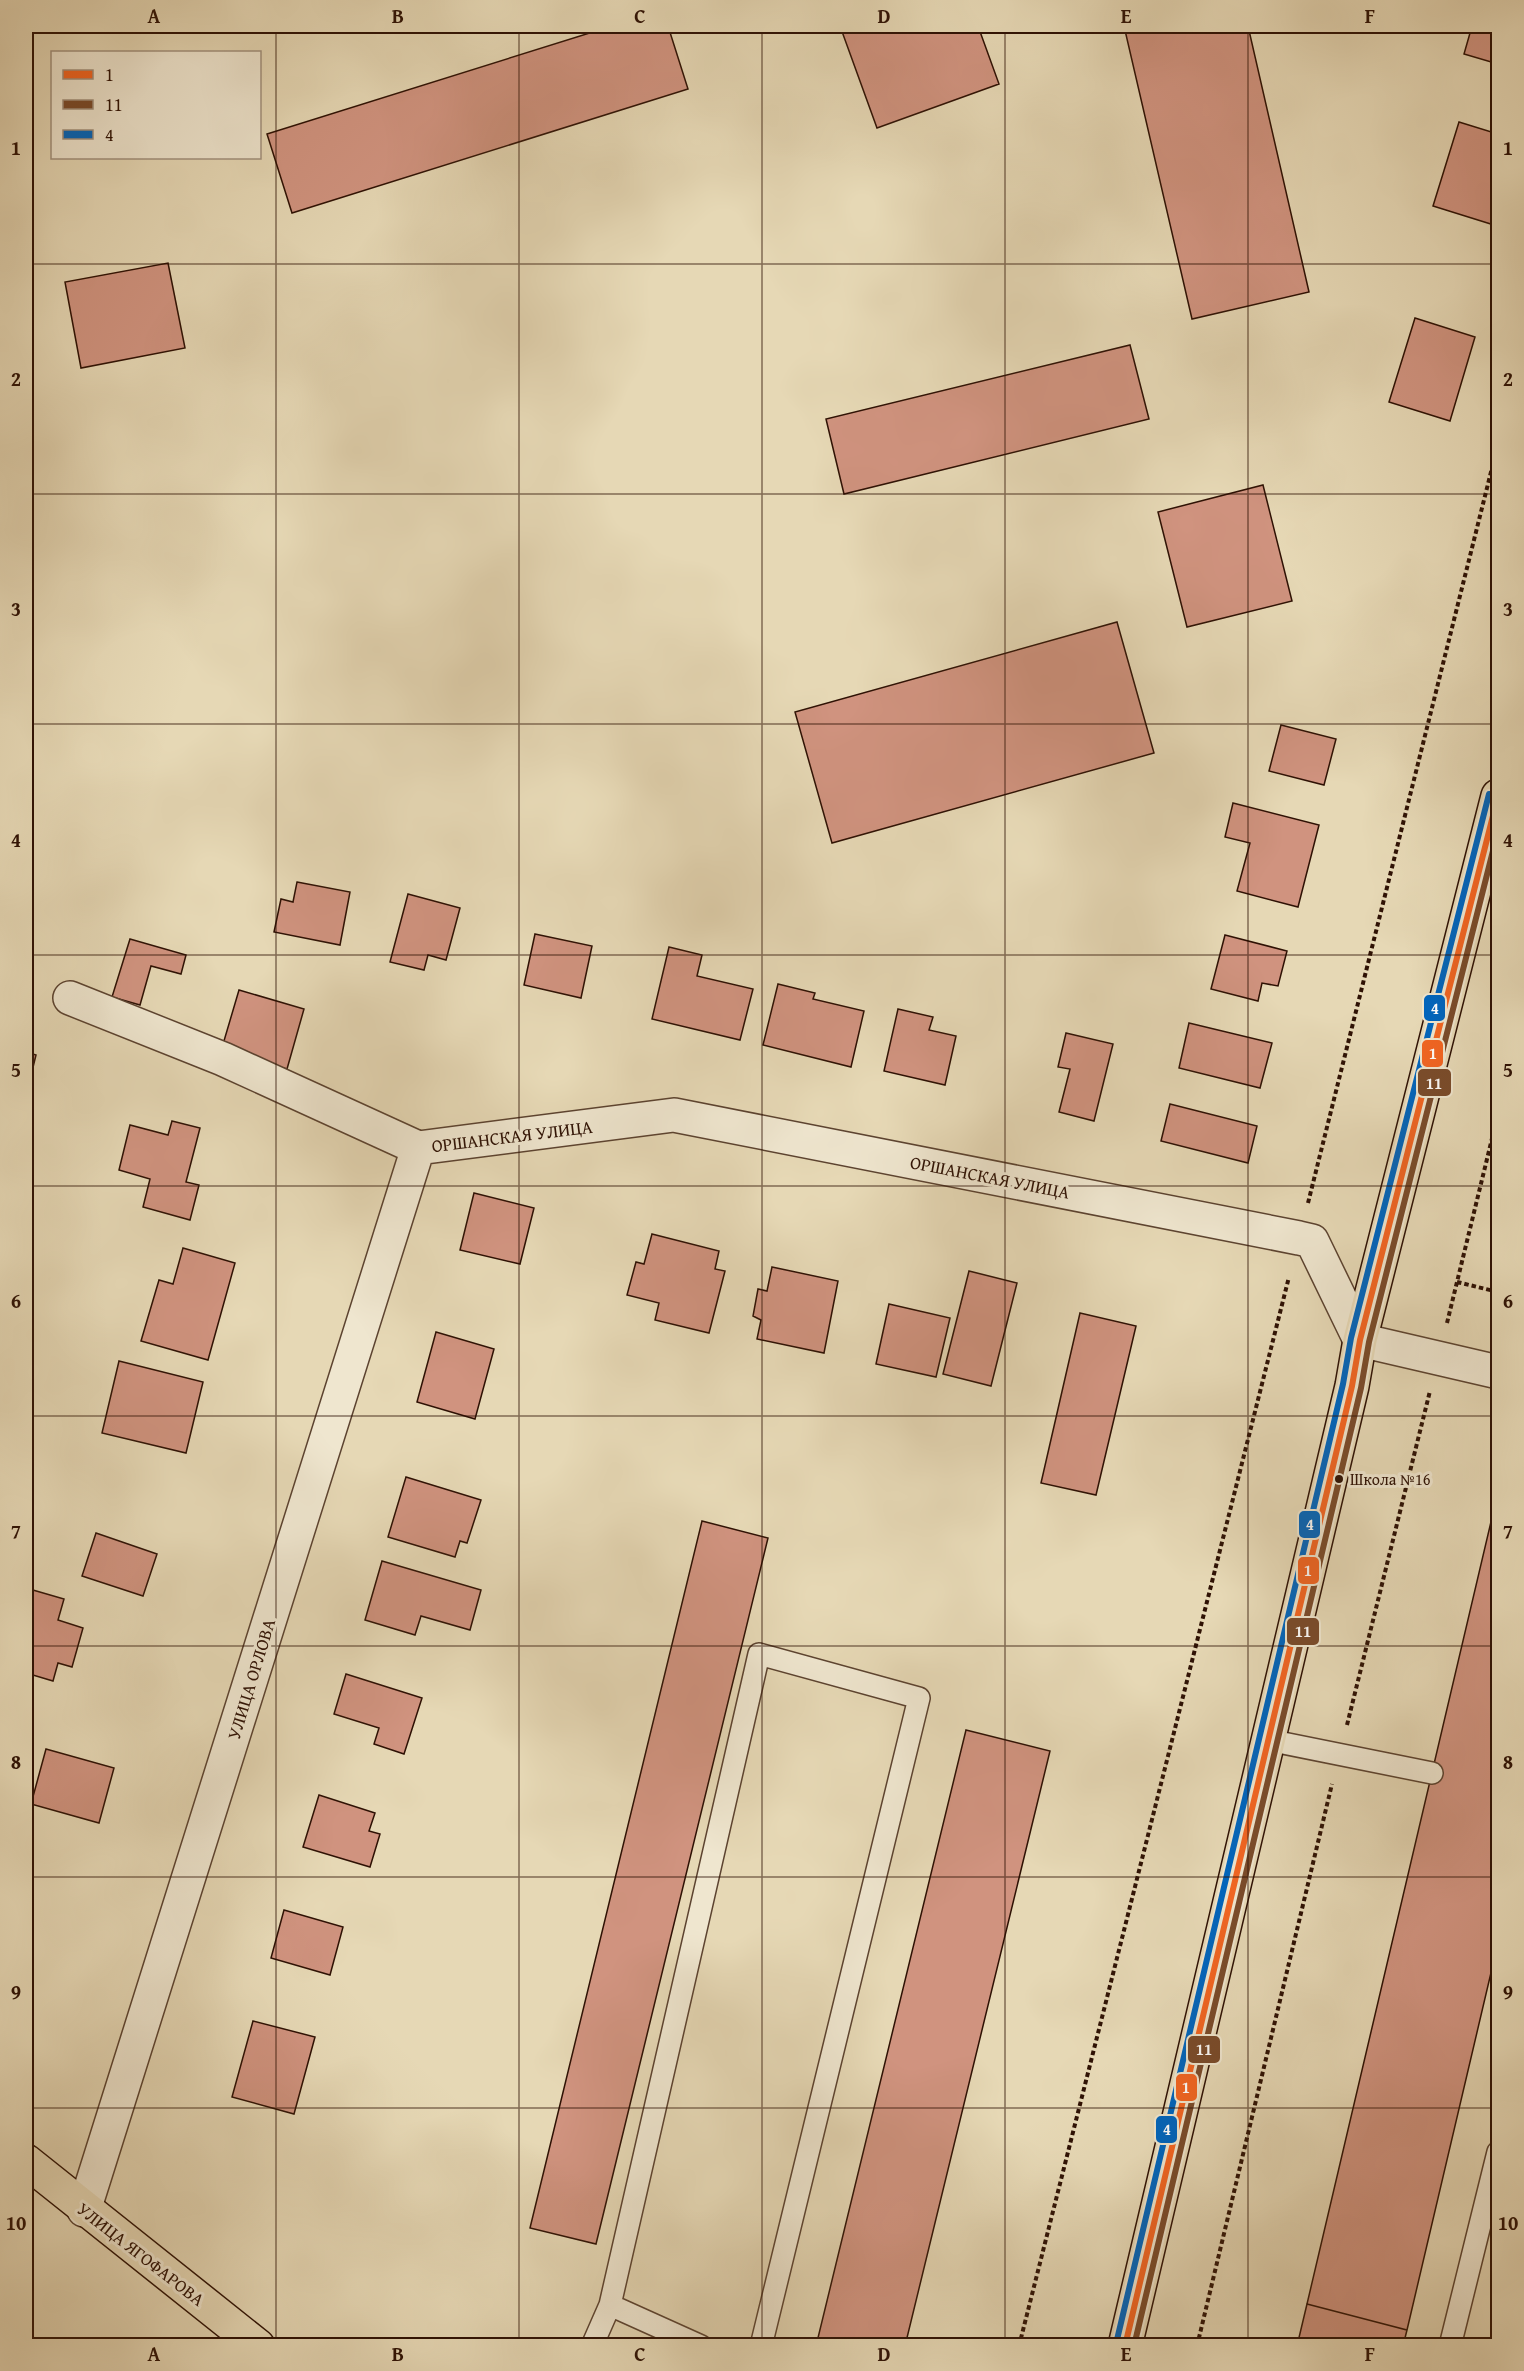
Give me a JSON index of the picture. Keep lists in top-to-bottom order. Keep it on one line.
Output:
{"streets":{"main road":["УЛИЦА ЯГОФАРОВА"],"street":["ОРШАНСКАЯ УЛИЦА","УЛИЦА ОРЛОВА"]},"crossings":[["ОРШАНСКАЯ УЛИЦА","УЛИЦА ОРЛОВА"],["УЛИЦА ОРЛОВА","УЛИЦА ЯГОФАРОВА"]],"places":["Школа №16"],"lines":["transit line 4","transit line 1","transit line 11"],"legend":["1","11","4"],"grid":{"columns":["A","B","C","D","E","F"],"rows":["1","2","3","4","5","6","7","8","9","10"]}}
